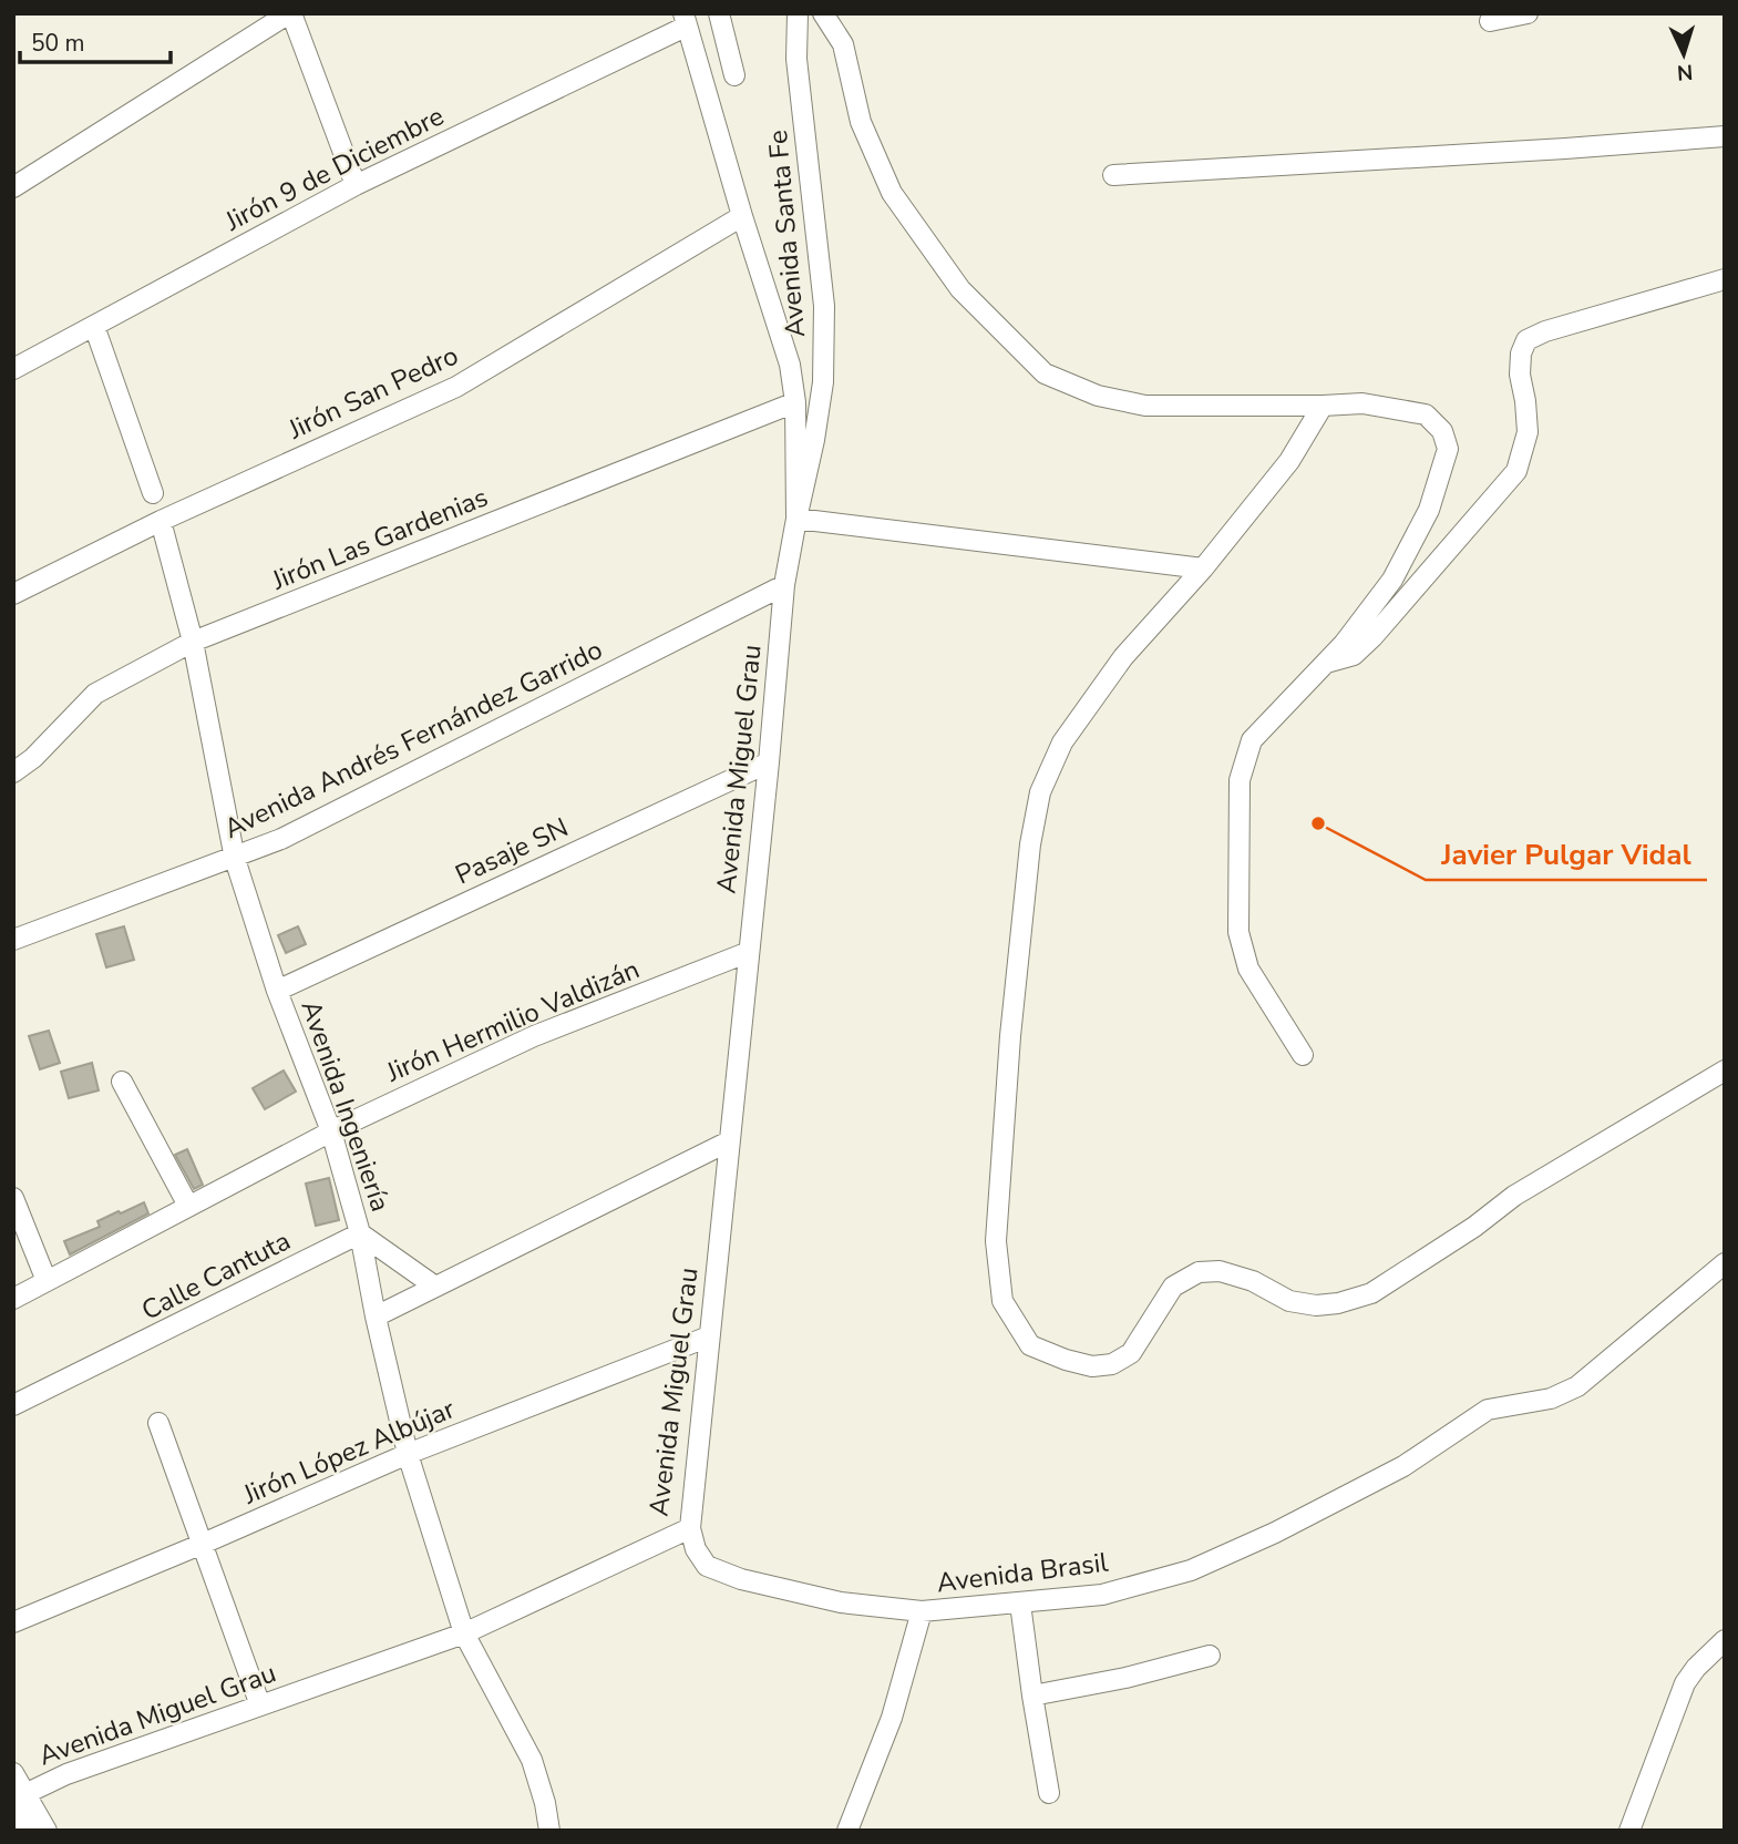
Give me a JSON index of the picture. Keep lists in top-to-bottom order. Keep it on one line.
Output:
{"streets":{"street":["Jirón 9 de Diciembre","Avenida Santa Fe","Jirón San Pedro","Jirón Las Gardenias","Avenida Andrés Fernández Garrido","Avenida Miguel Grau","Pasaje SN","Jirón Hermilio Valdizán","Avenida Ingeniería","Calle Cantuta","Jirón López Albújar","Avenida Brasil"]},"crossings":[["Avenida Santa Fe","Avenida Andrés Fernández Garrido"],["Avenida Santa Fe","Avenida Miguel Grau"],["Jirón San Pedro","Avenida Ingeniería"],["Jirón Las Gardenias","Avenida Ingeniería"],["Avenida Andrés Fernández Garrido","Avenida Miguel Grau"],["Avenida Andrés Fernández Garrido","Avenida Ingeniería"],["Avenida Miguel Grau","Pasaje SN"],["Avenida Miguel Grau","Jirón Hermilio Valdizán"],["Avenida Miguel Grau","Avenida Ingeniería"],["Avenida Miguel Grau","Jirón López Albújar"],["Avenida Miguel Grau","Avenida Brasil"],["Pasaje SN","Avenida Ingeniería"],["Jirón Hermilio Valdizán","Avenida Ingeniería"],["Avenida Ingeniería","Calle Cantuta"],["Avenida Ingeniería","Jirón López Albújar"]],"places":["Javier Pulgar Vidal"],"scale_bar":"50 m","north":"bottom"}
